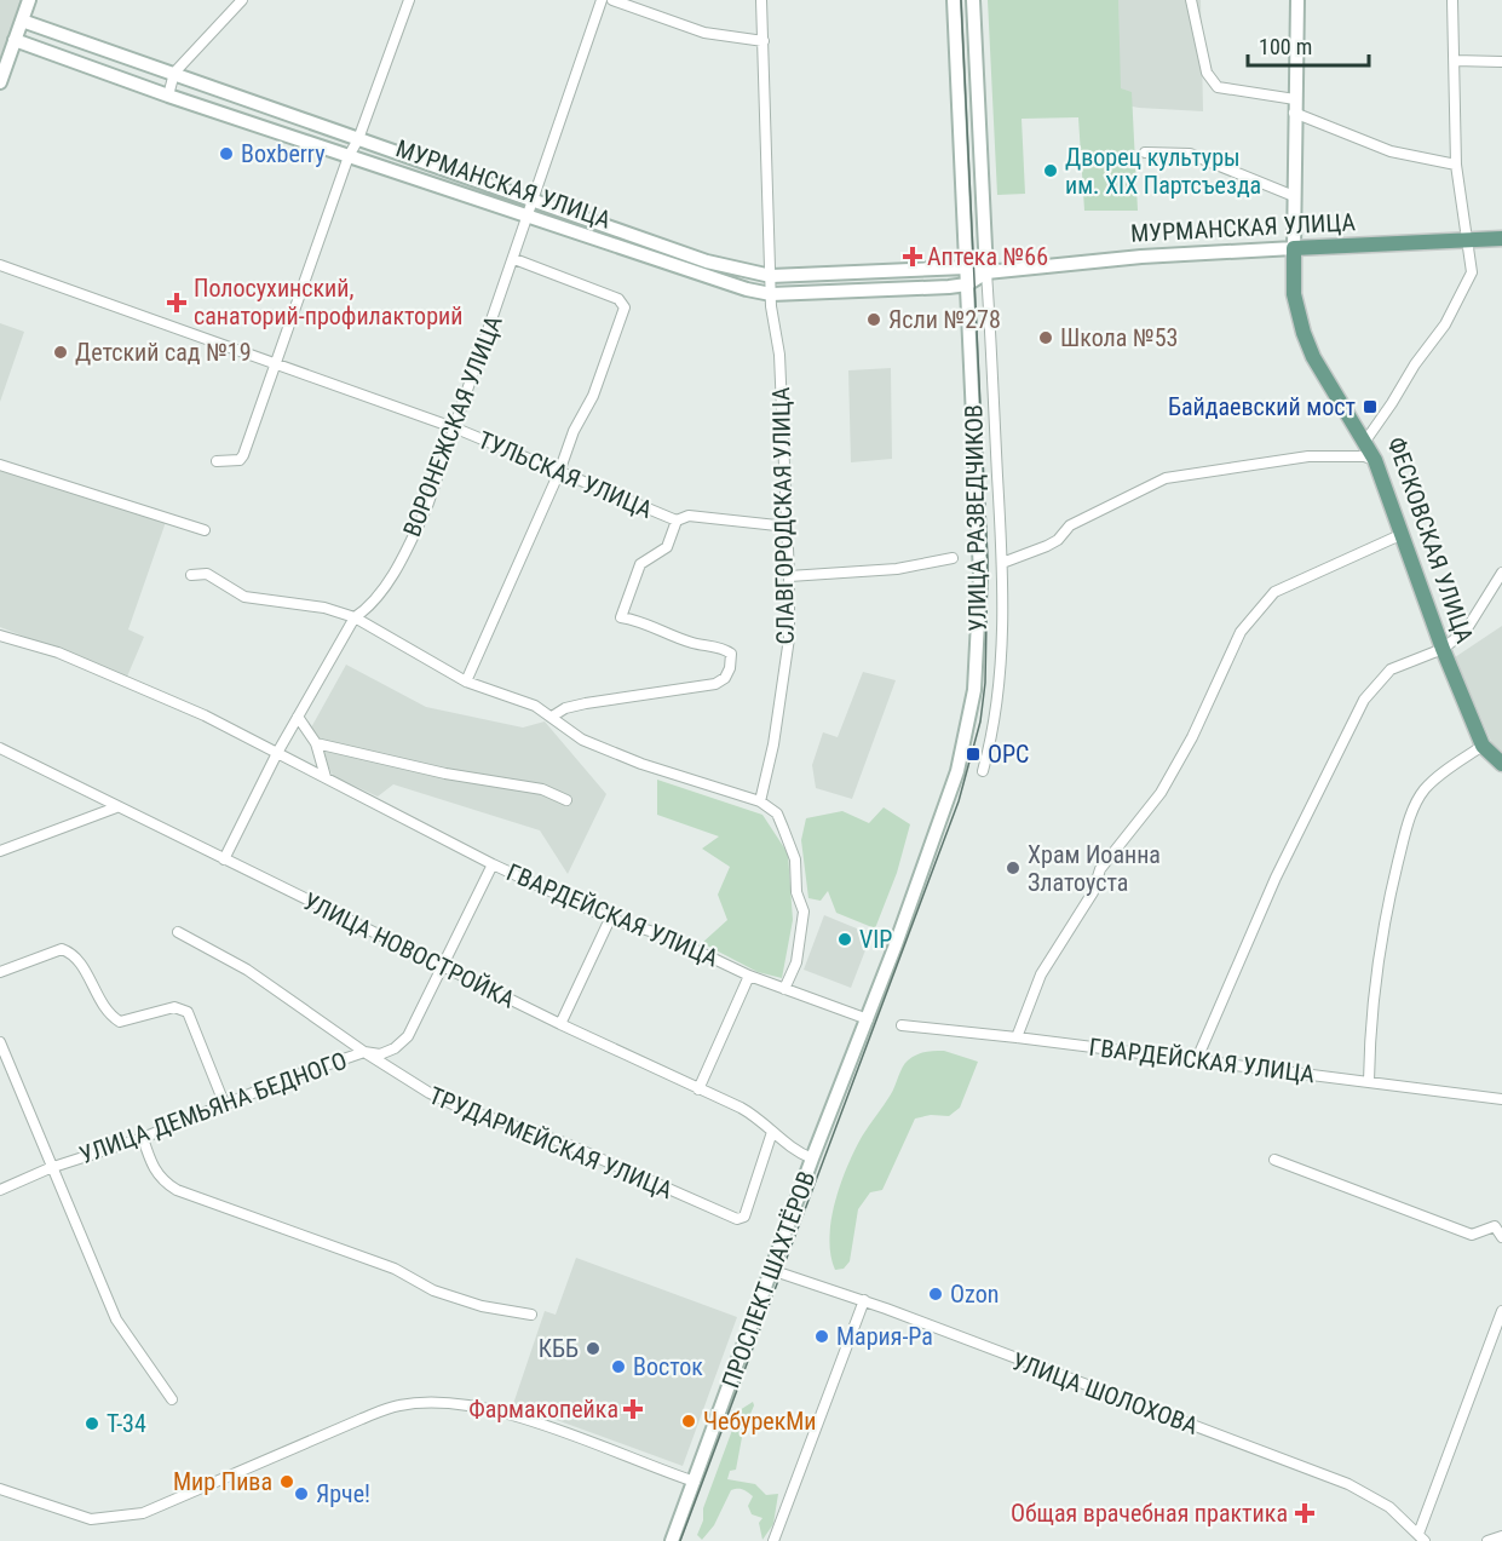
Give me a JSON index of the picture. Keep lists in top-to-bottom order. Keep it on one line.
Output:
{"streets":{"main road":["МУРМАНСКАЯ УЛИЦА","УЛИЦА РАЗВЕДЧИКОВ","ФЕСКОВСКАЯ УЛИЦА","ПРОСПЕКТ ШАХТЁРОВ"],"street":["ВОРОНЕЖСКАЯ УЛИЦА","ТУЛЬСКАЯ УЛИЦА","СЛАВГОРОДСКАЯ УЛИЦА","ГВАРДЕЙСКАЯ УЛИЦА","УЛИЦА НОВОСТРОЙКА","УЛИЦА ДЕМЬЯНА БЕДНОГО","ТРУДАРМЕЙСКАЯ УЛИЦА","УЛИЦА ШОЛОХОВА"]},"crossings":[["МУРМАНСКАЯ УЛИЦА","ВОРОНЕЖСКАЯ УЛИЦА"],["МУРМАНСКАЯ УЛИЦА","СЛАВГОРОДСКАЯ УЛИЦА"],["МУРМАНСКАЯ УЛИЦА","УЛИЦА РАЗВЕДЧИКОВ"],["МУРМАНСКАЯ УЛИЦА","ФЕСКОВСКАЯ УЛИЦА"],["ВОРОНЕЖСКАЯ УЛИЦА","ТУЛЬСКАЯ УЛИЦА"],["ВОРОНЕЖСКАЯ УЛИЦА","ГВАРДЕЙСКАЯ УЛИЦА"],["ВОРОНЕЖСКАЯ УЛИЦА","УЛИЦА НОВОСТРОЙКА"],["ТУЛЬСКАЯ УЛИЦА","СЛАВГОРОДСКАЯ УЛИЦА"],["УЛИЦА РАЗВЕДЧИКОВ","ГВАРДЕЙСКАЯ УЛИЦА"],["УЛИЦА РАЗВЕДЧИКОВ","ПРОСПЕКТ ШАХТЁРОВ"],["ГВАРДЕЙСКАЯ УЛИЦА","УЛИЦА ДЕМЬЯНА БЕДНОГО"],["ГВАРДЕЙСКАЯ УЛИЦА","ПРОСПЕКТ ШАХТЁРОВ"],["УЛИЦА НОВОСТРОЙКА","УЛИЦА ДЕМЬЯНА БЕДНОГО"],["УЛИЦА НОВОСТРОЙКА","ТРУДАРМЕЙСКАЯ УЛИЦА"],["УЛИЦА НОВОСТРОЙКА","ПРОСПЕКТ ШАХТЁРОВ"],["УЛИЦА ДЕМЬЯНА БЕДНОГО","ТРУДАРМЕЙСКАЯ УЛИЦА"],["ПРОСПЕКТ ШАХТЁРОВ","УЛИЦА ШОЛОХОВА"]],"places":{"other":["Boxberry","Дворец культуры им. XIX Партсъезда","Ясли №278","Школа №53","Детский сад №19","Храм Иоанна Златоуста","VIP","Ozon","Мария-Ра","КББ","Восток","ЧебурекМи","T-34","Мир Пива","Ярче!"],"health":["Аптека №66","Полосухинский, санаторий-профилакторий","Фармакопейка","Общая врачебная практика"],"transit":["Байдаевский мост","ОРС"]},"scale_bar":"100 m"}
